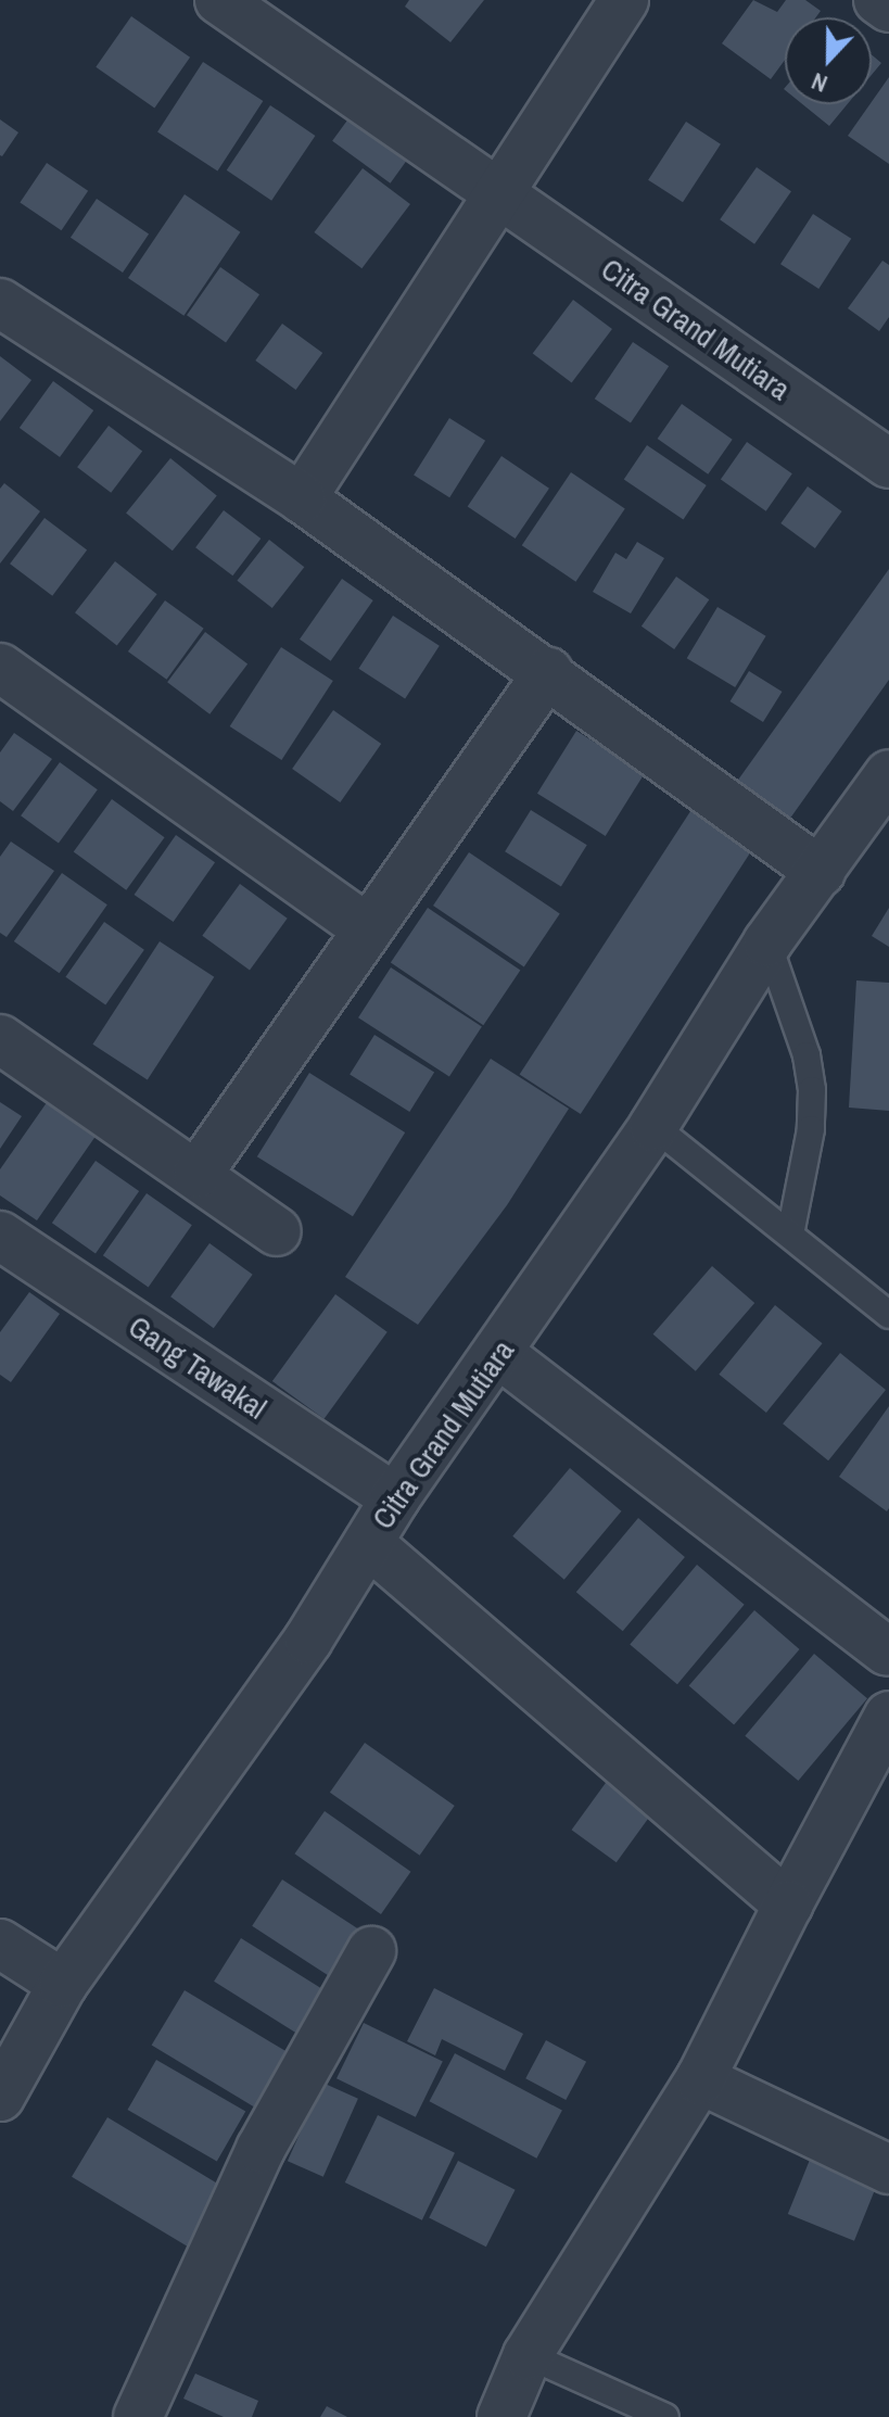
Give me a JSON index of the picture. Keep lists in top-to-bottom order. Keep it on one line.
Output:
{"streets":{"street":["Citra Grand Mutiara","Gang Tawakal"]},"crossings":[["Citra Grand Mutiara","Gang Tawakal"]],"north":"bottom"}
